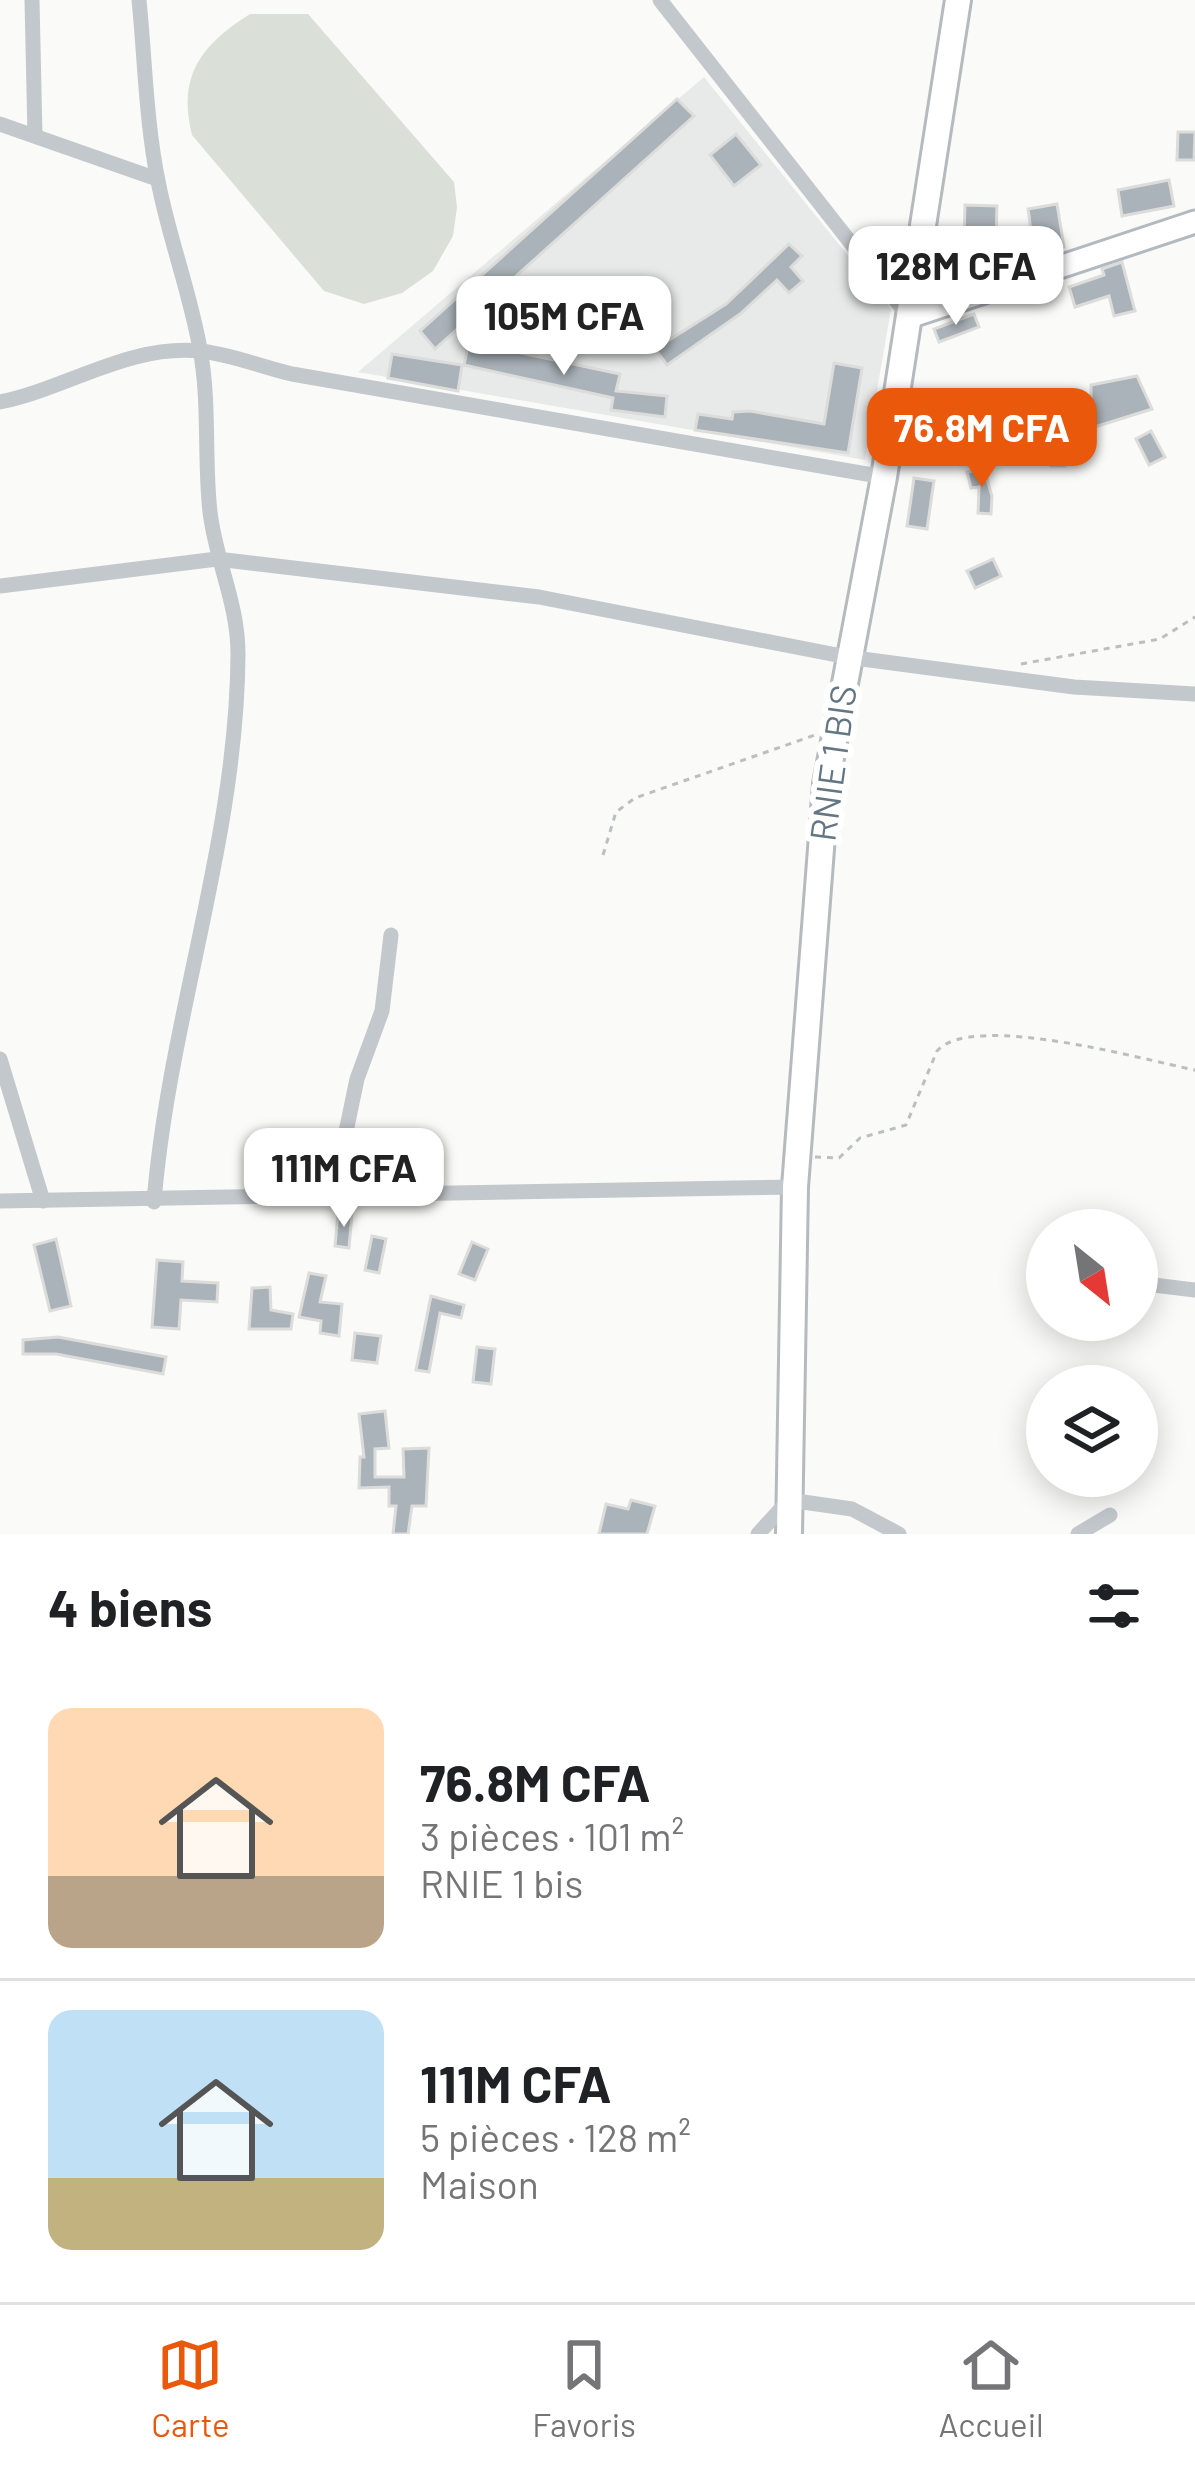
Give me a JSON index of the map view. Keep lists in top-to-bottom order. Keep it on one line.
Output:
{"streets":{"main road":["RNIE 1 BIS"]},"north":"bottom right","page":{"price":["128M CFA","105M CFA","76.8M CFA","111M CFA"],"heading":"4 biens","list":[{"name":"76.8M CFA","note":"3 pièces · 101 m² · RNIE 1 bis"},{"name":"111M CFA","note":"5 pièces · 128 m² · Maison"}],"tabs":["Carte","Favoris","Accueil"]}}
